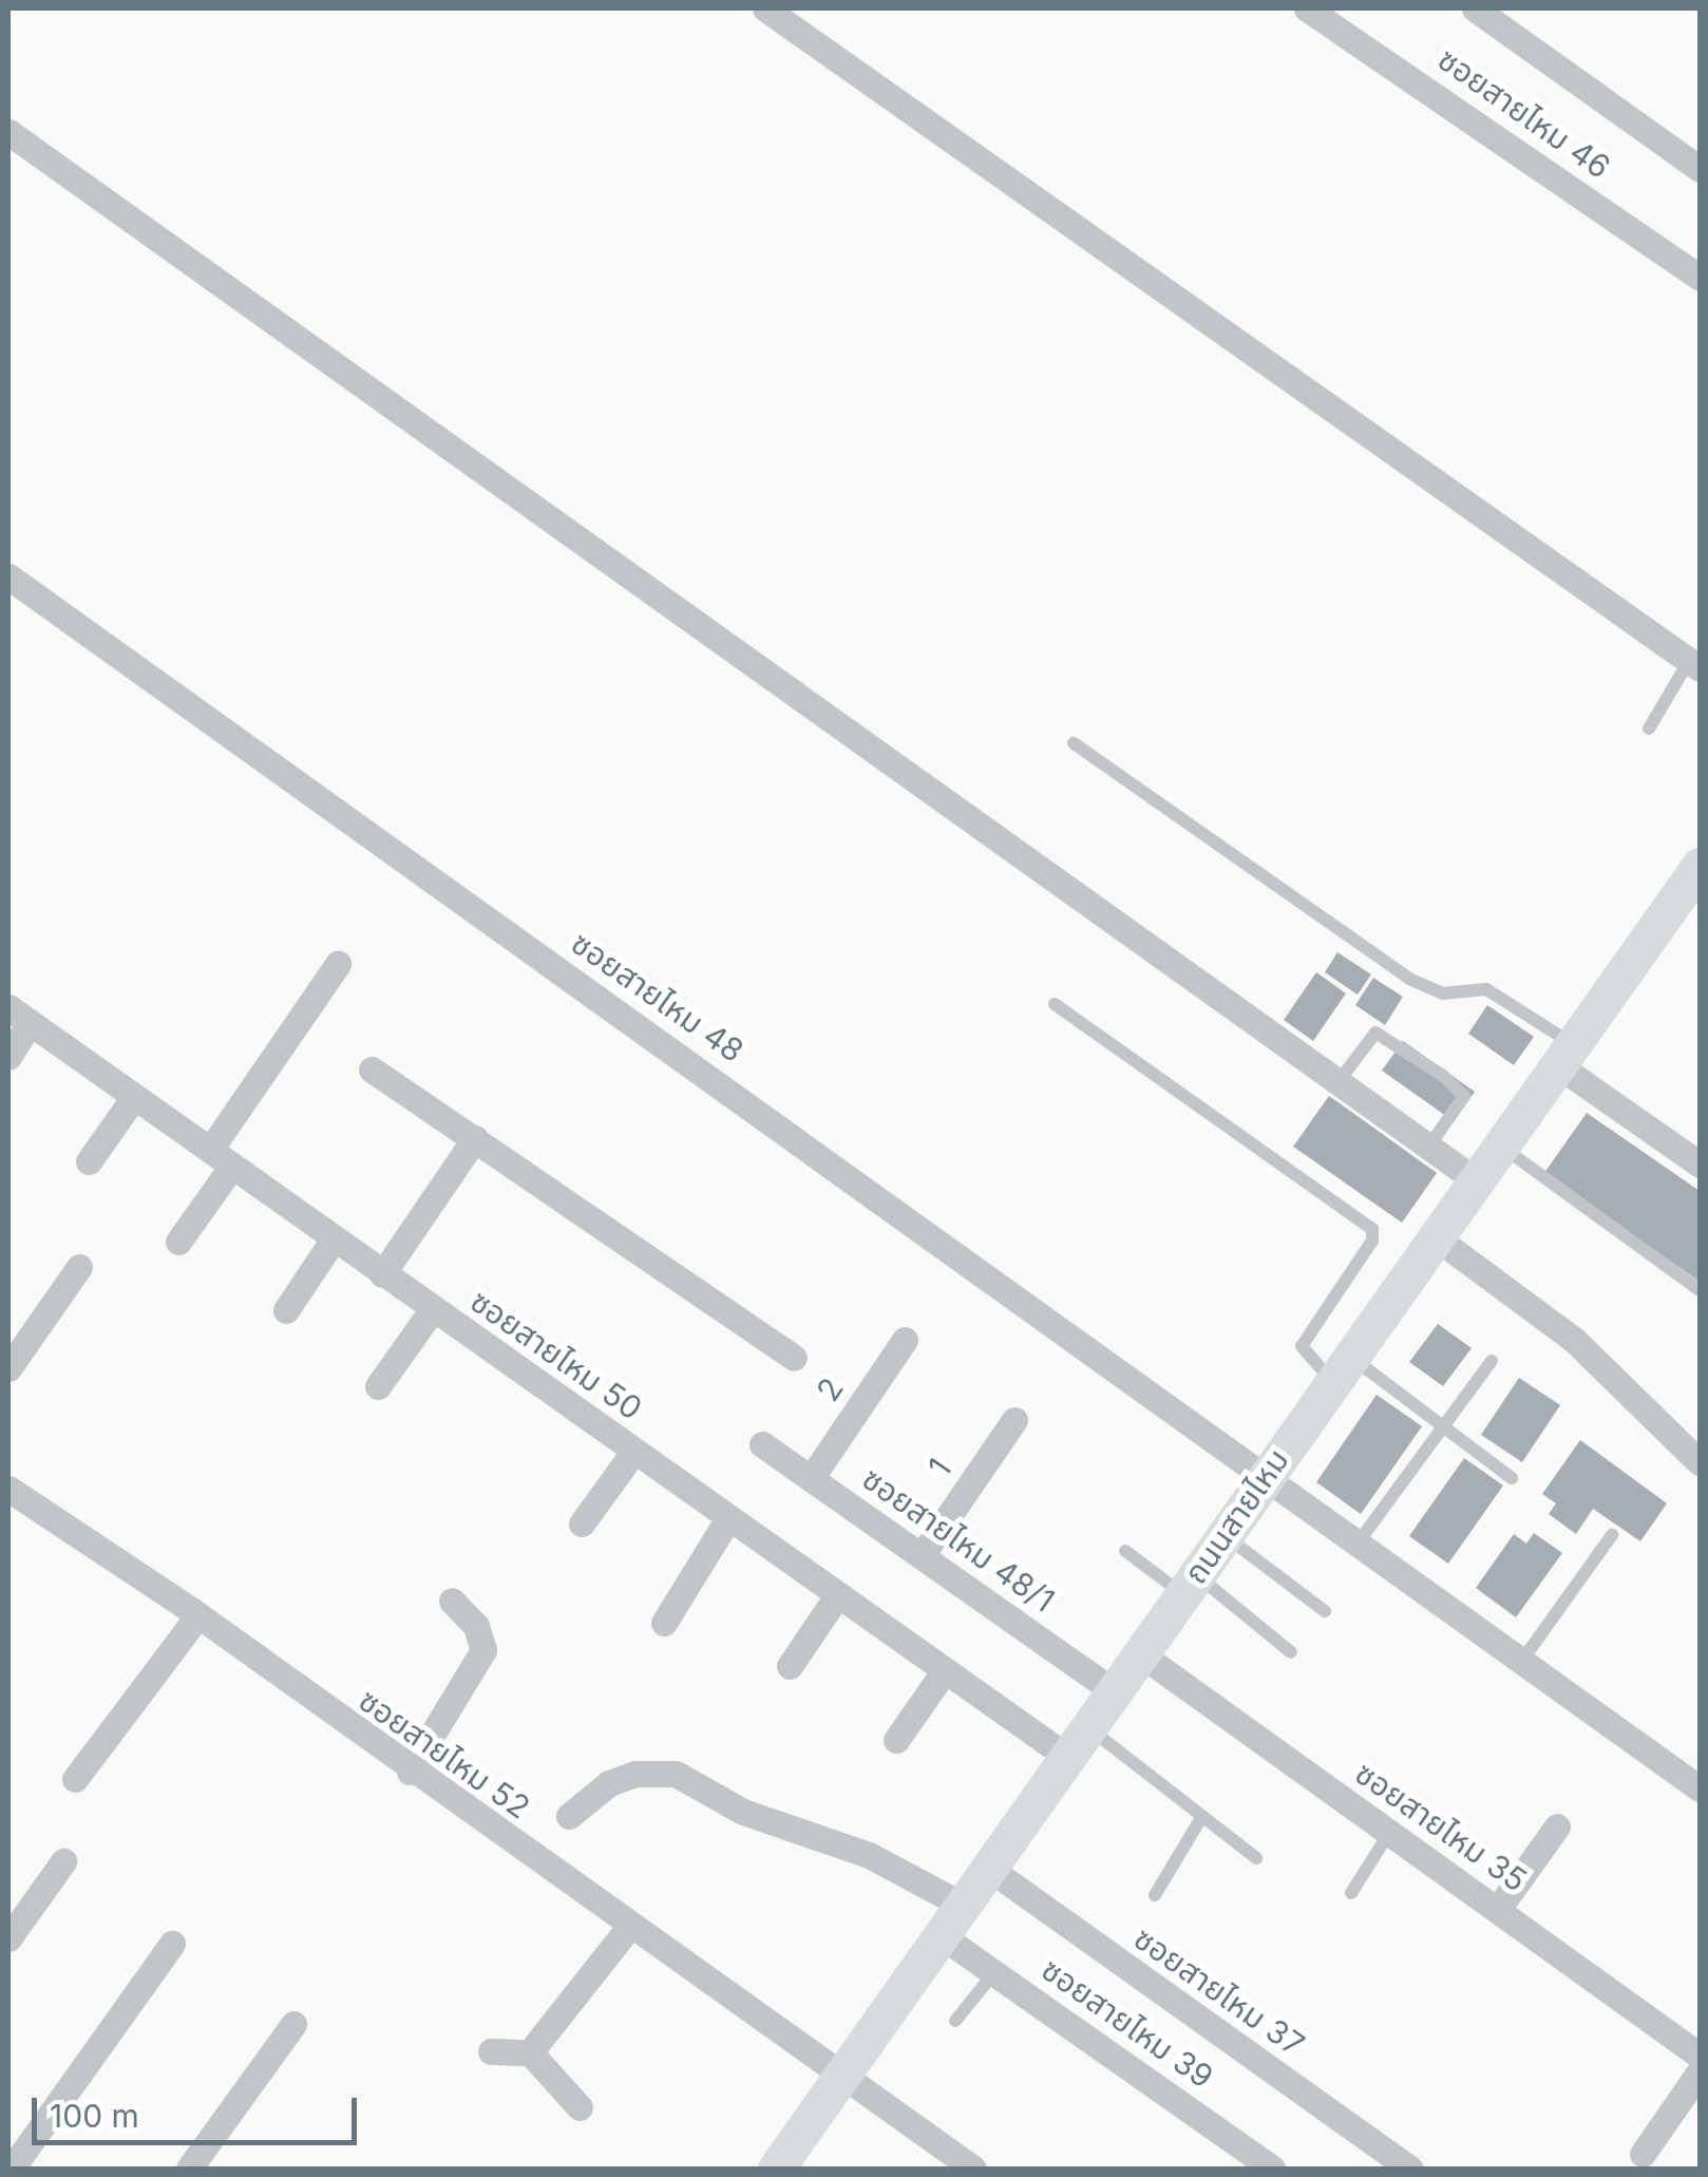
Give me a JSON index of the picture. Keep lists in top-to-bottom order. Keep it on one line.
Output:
{"streets":{"main road":["ถนนสายไหม"],"street":["ซอยสายไหม 46","ซอยสายไหม 48","ซอยสายไหม 50","2","1","ซอยสายไหม 48/1","ซอยสายไหม 52","ซอยสายไหม 35","ซอยสายไหม 37","ซอยสายไหม 39"]},"crossings":[["ซอยสายไหม 48","ถนนสายไหม"],["ซอยสายไหม 50","ถนนสายไหม"],["2","ซอยสายไหม 48/1"],["1","ซอยสายไหม 48/1"],["ถนนสายไหม","ซอยสายไหม 48/1"],["ถนนสายไหม","ซอยสายไหม 52"],["ถนนสายไหม","ซอยสายไหม 35"],["ถนนสายไหม","ซอยสายไหม 37"],["ถนนสายไหม","ซอยสายไหม 39"]],"scale_bar":"100 m"}
